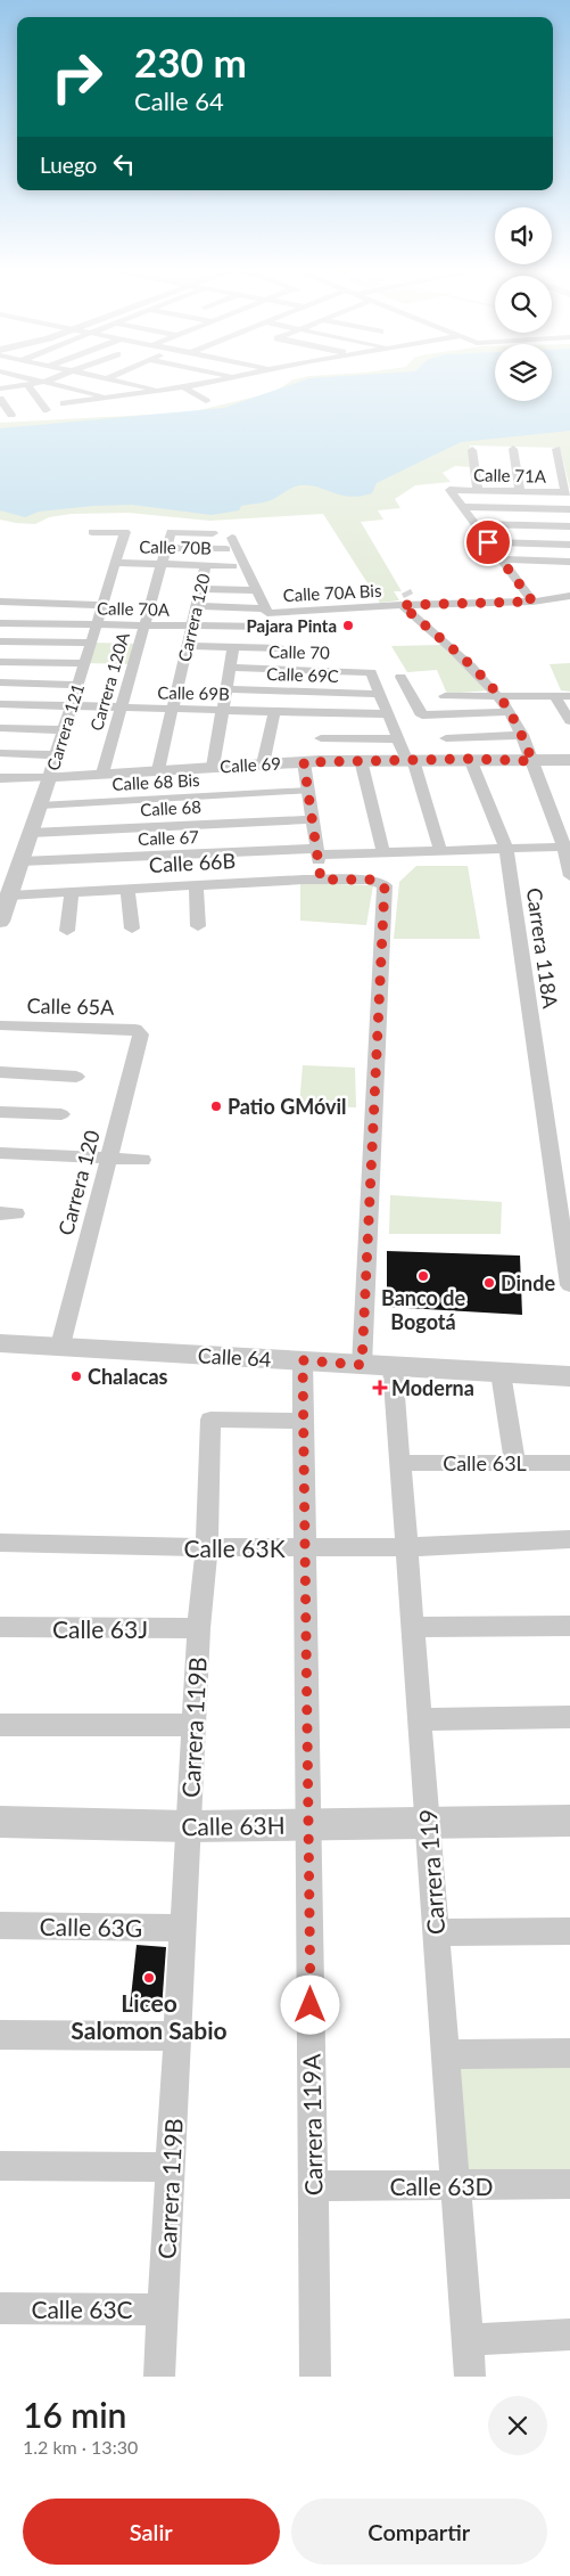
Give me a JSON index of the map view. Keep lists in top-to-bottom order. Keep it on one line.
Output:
{"streets":{"street":["Calle 71A","Calle 70B","Calle 70A Bis","Calle 70A","Carrera 120","Calle 70","Calle 69C","Carrera 120A","Calle 69B","Carrera 121","Calle 69","Calle 68 Bis","Calle 68","Calle 67","Calle 66B","Carrera 118A","Calle 65A","Calle 64","Calle 63L","Calle 63K","Calle 63J","Carrera 119B","Calle 63H","Carrera 119","Calle 63G","Carrera 119A","Calle 63D","Calle 63C"]},"crossings":[["Calle 70B","Carrera 120"],["Calle 70B","Carrera 120A"],["Calle 70B","Carrera 121"],["Calle 70A Bis","Carrera 120"],["Calle 70A","Carrera 120"],["Calle 70A","Carrera 120A"],["Calle 70A","Carrera 121"],["Carrera 120","Calle 69B"],["Carrera 120","Calle 69"],["Carrera 120","Calle 65A"],["Carrera 120","Calle 64"],["Carrera 120A","Calle 69B"],["Carrera 120A","Calle 69"],["Calle 69B","Carrera 121"],["Carrera 121","Calle 69"],["Carrera 121","Calle 68 Bis"],["Carrera 121","Calle 68"],["Carrera 121","Calle 67"],["Carrera 121","Calle 66B"],["Calle 69","Carrera 118A"],["Calle 67","Calle 66B"],["Calle 67","Carrera 118A"],["Calle 66B","Calle 64"],["Calle 64","Carrera 119"],["Calle 64","Carrera 119A"],["Calle 63L","Carrera 119"],["Calle 63K","Carrera 119B"],["Calle 63K","Carrera 119"],["Calle 63K","Carrera 119A"],["Calle 63J","Carrera 119B"],["Carrera 119B","Calle 63H"],["Carrera 119B","Calle 63G"],["Carrera 119B","Carrera 119A"],["Carrera 119B","Calle 63C"],["Calle 63H","Carrera 119"],["Calle 63H","Carrera 119A"],["Carrera 119","Calle 63D"],["Carrera 119A","Calle 63D"]],"places":{"other":["Pajara Pinta","Patio GMóvil","Banco de Bogotá","Dinde","Chalacas","Liceo Salomon Sabio"],"health":["Moderna"]},"page":{"turn":["230 m","Calle 64"],"then":"Luego","heading":["16 min","1.2 km · 13:30"],"buttons":["Salir","Compartir"]}}
